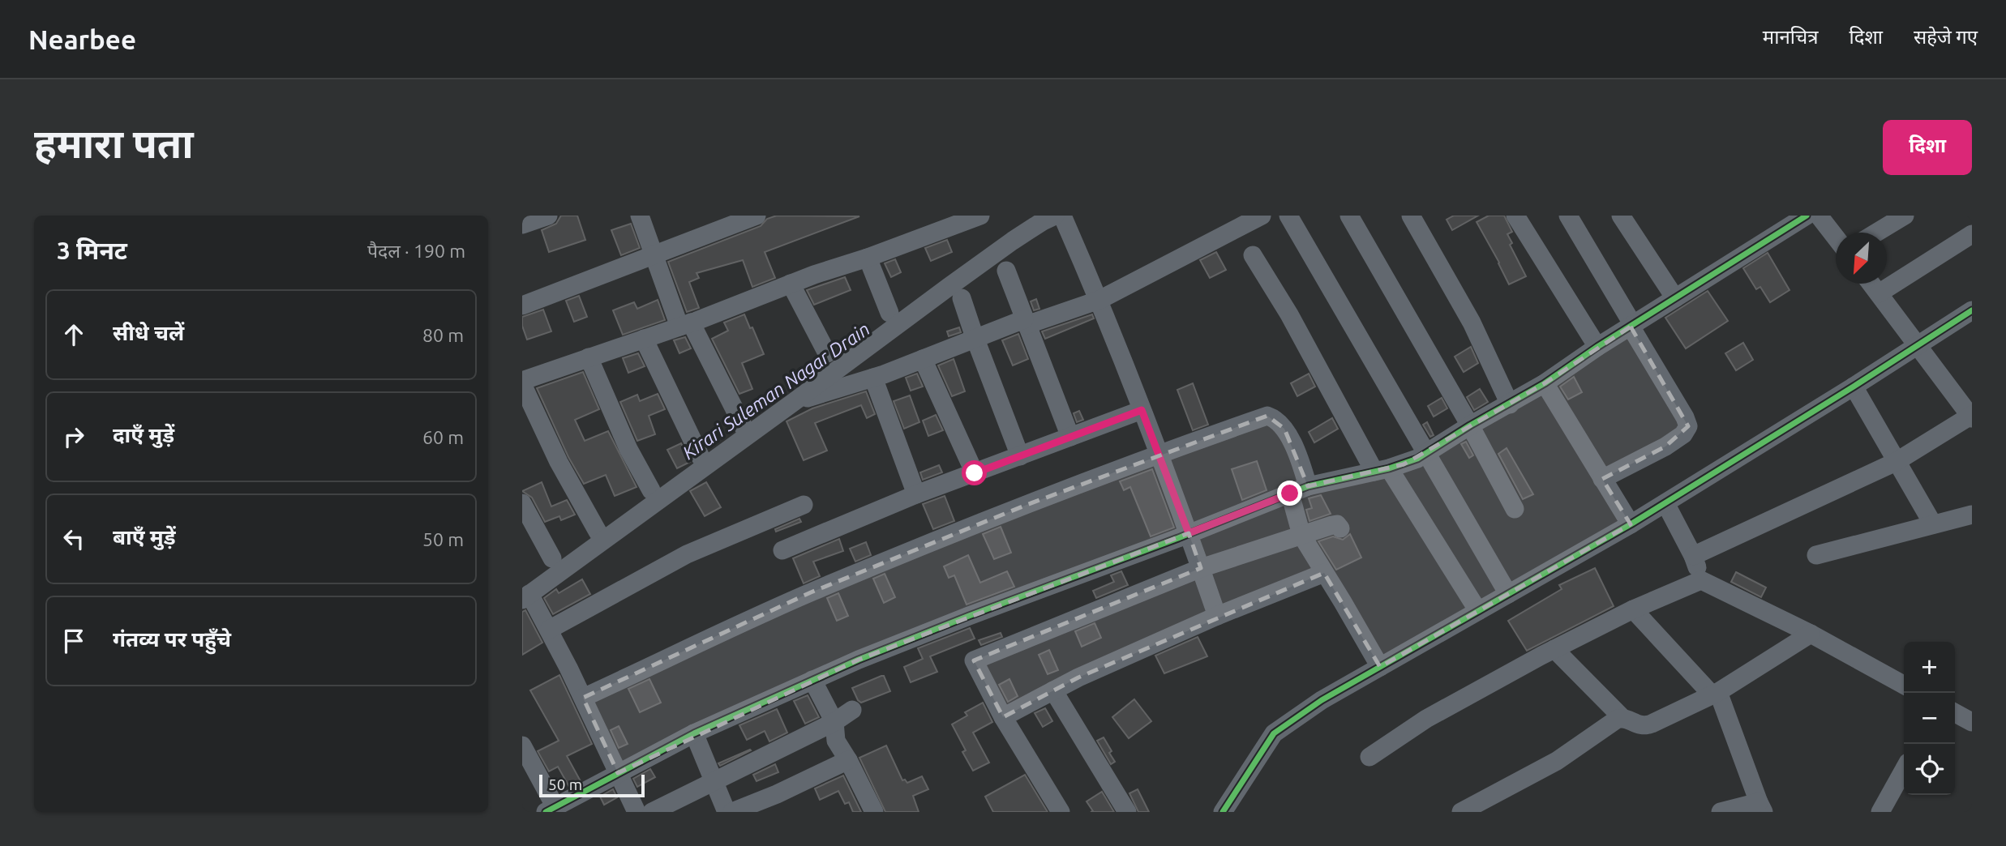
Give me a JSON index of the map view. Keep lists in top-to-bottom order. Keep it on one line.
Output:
{"water":["Kirari Suleman Nagar Drain"],"scale_bar":"50 m","north":"bottom left","page":{"header":"Nearbee","nav":["मानचित्र","दिशा","सहेजे गए"],"buttons":"दिशा","title":"हमारा पता","heading":["3 मिनट","पैदल · 190 m"],"list":[["सीधे चलें","80 m"],["दाएँ मुड़ें","60 m"],["बाएँ मुड़ें","50 m"],"गंतव्य पर पहुँचे"],"map_buttons":["+","−"],"scale":"50 m"}}
